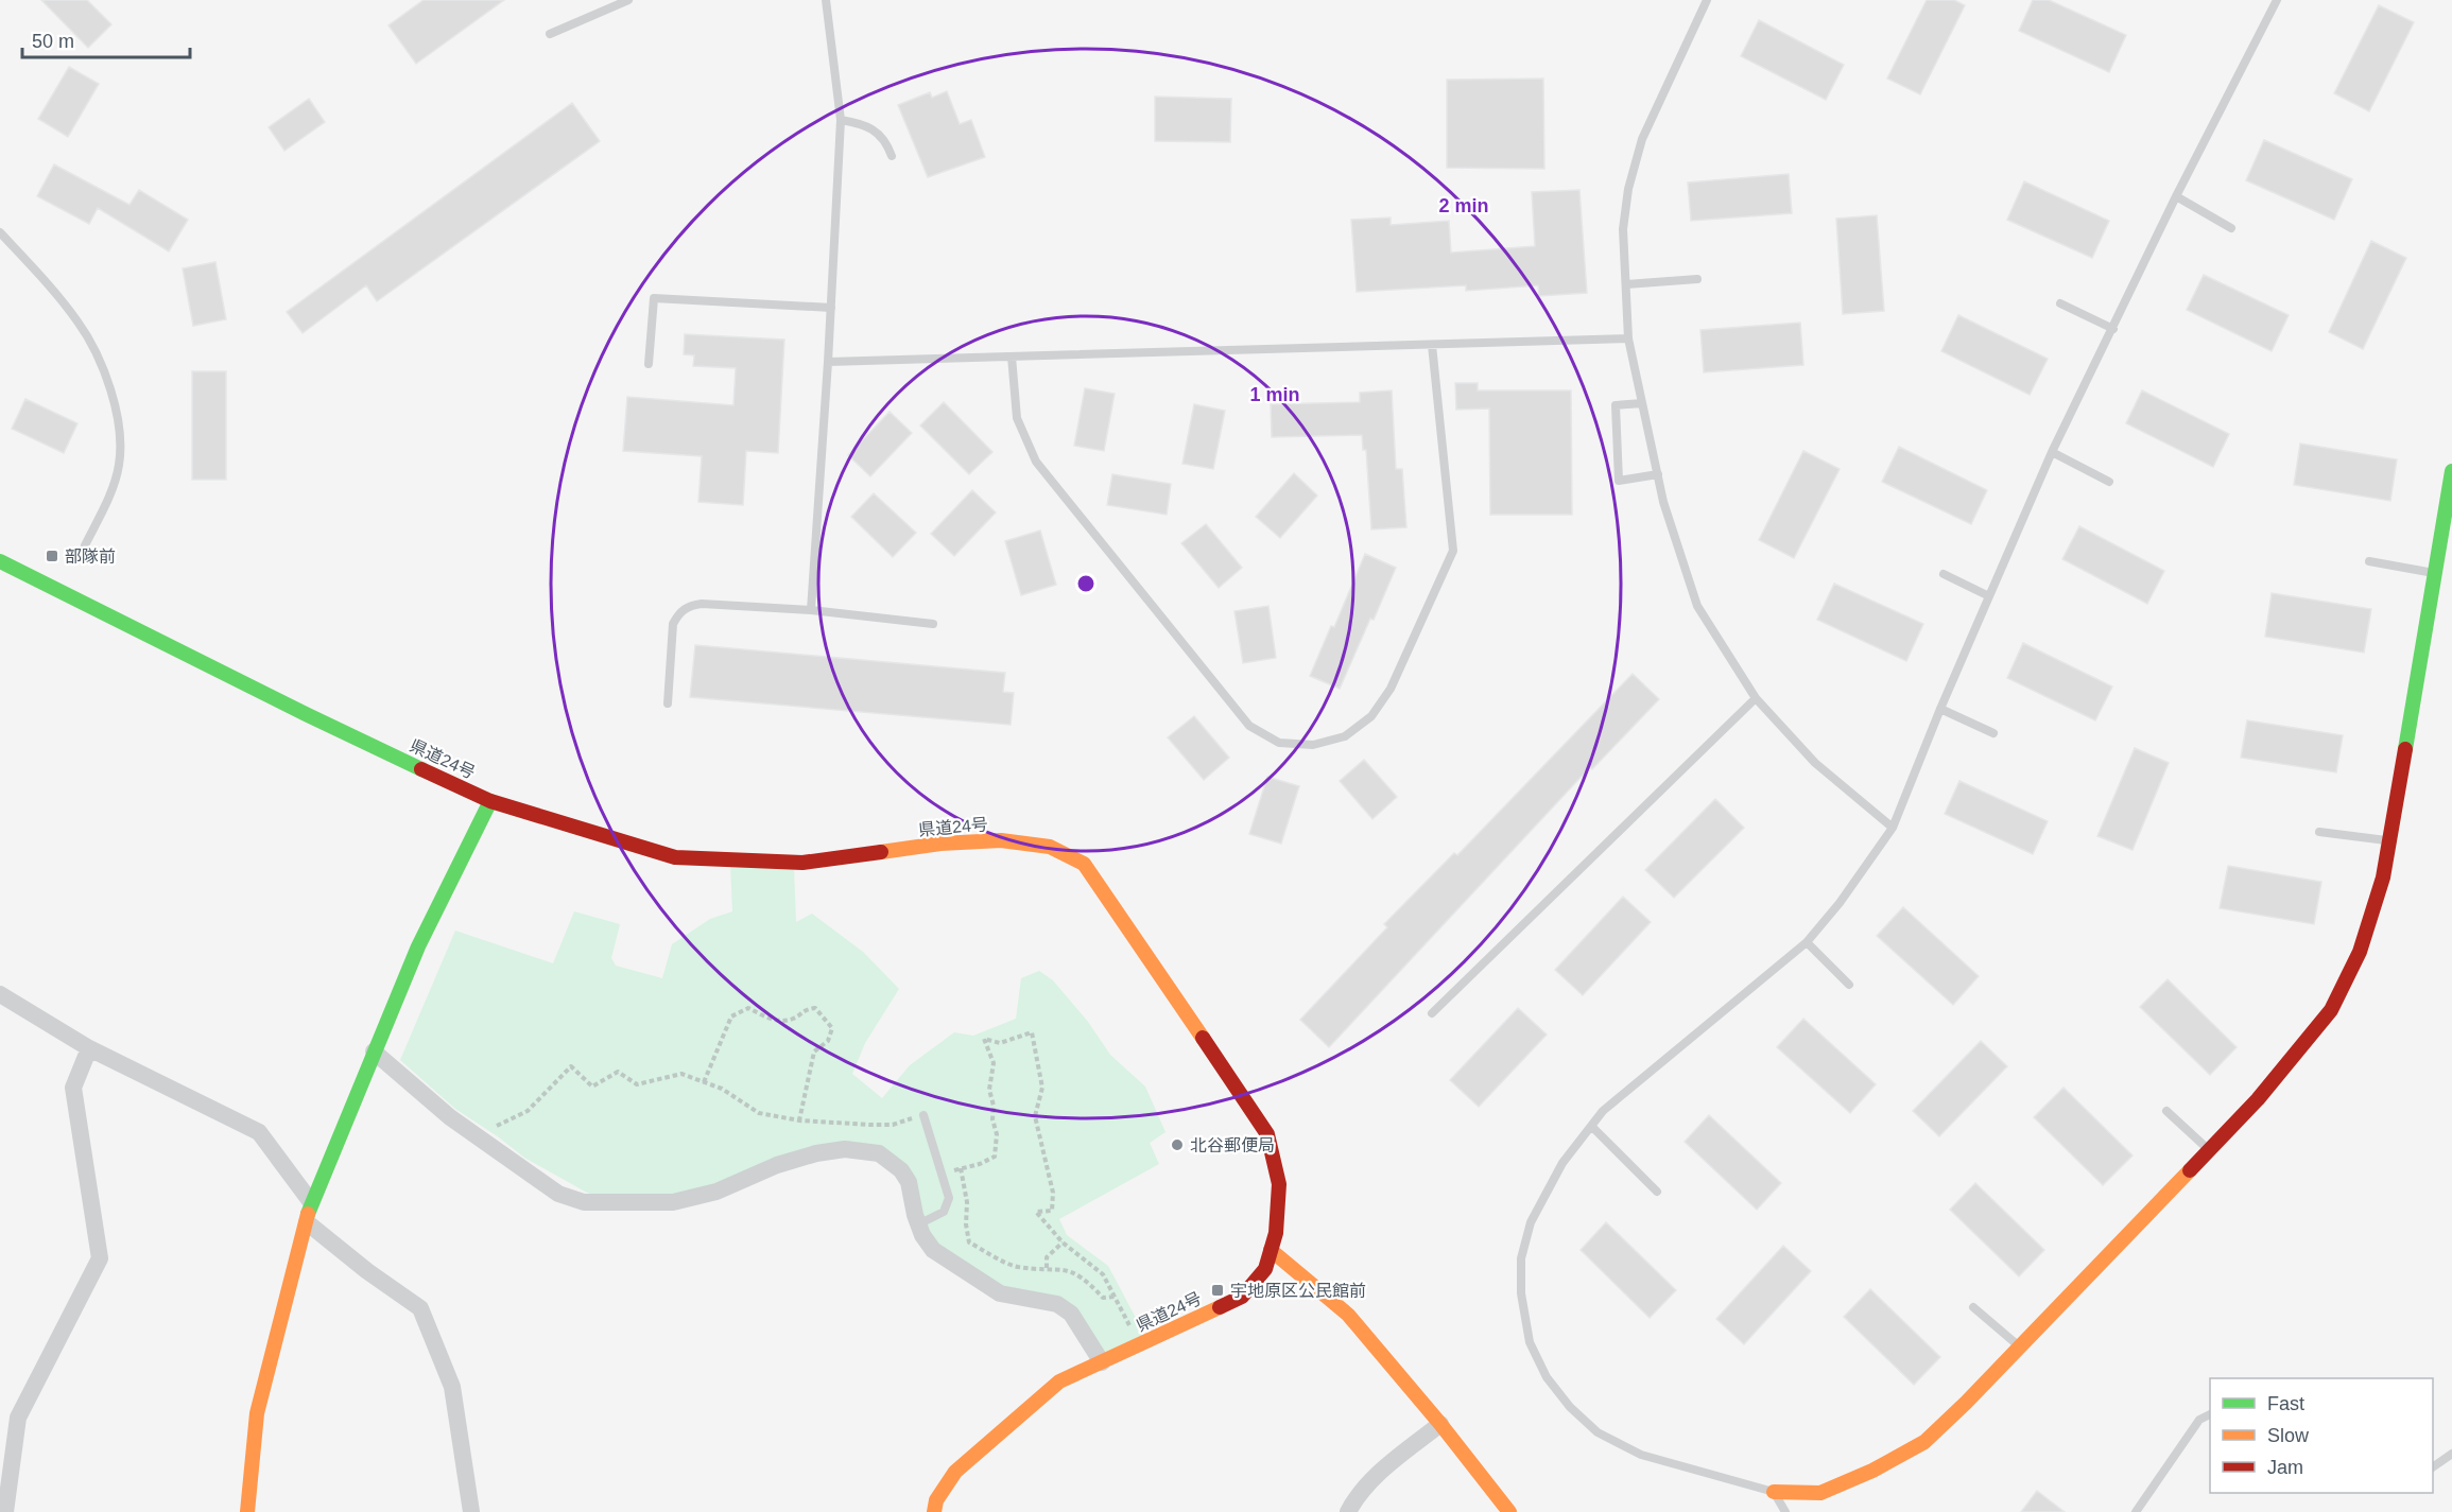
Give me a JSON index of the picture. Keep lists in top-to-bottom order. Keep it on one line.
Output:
{"streets":{"street":["県道24号"]},"places":{"transit":["部隊前","宇地原区公民館前"],"other":["北谷郵便局"]},"legend":["Fast","Slow","Jam"],"scale_bar":"50 m","rings":["2 min","1 min"]}
